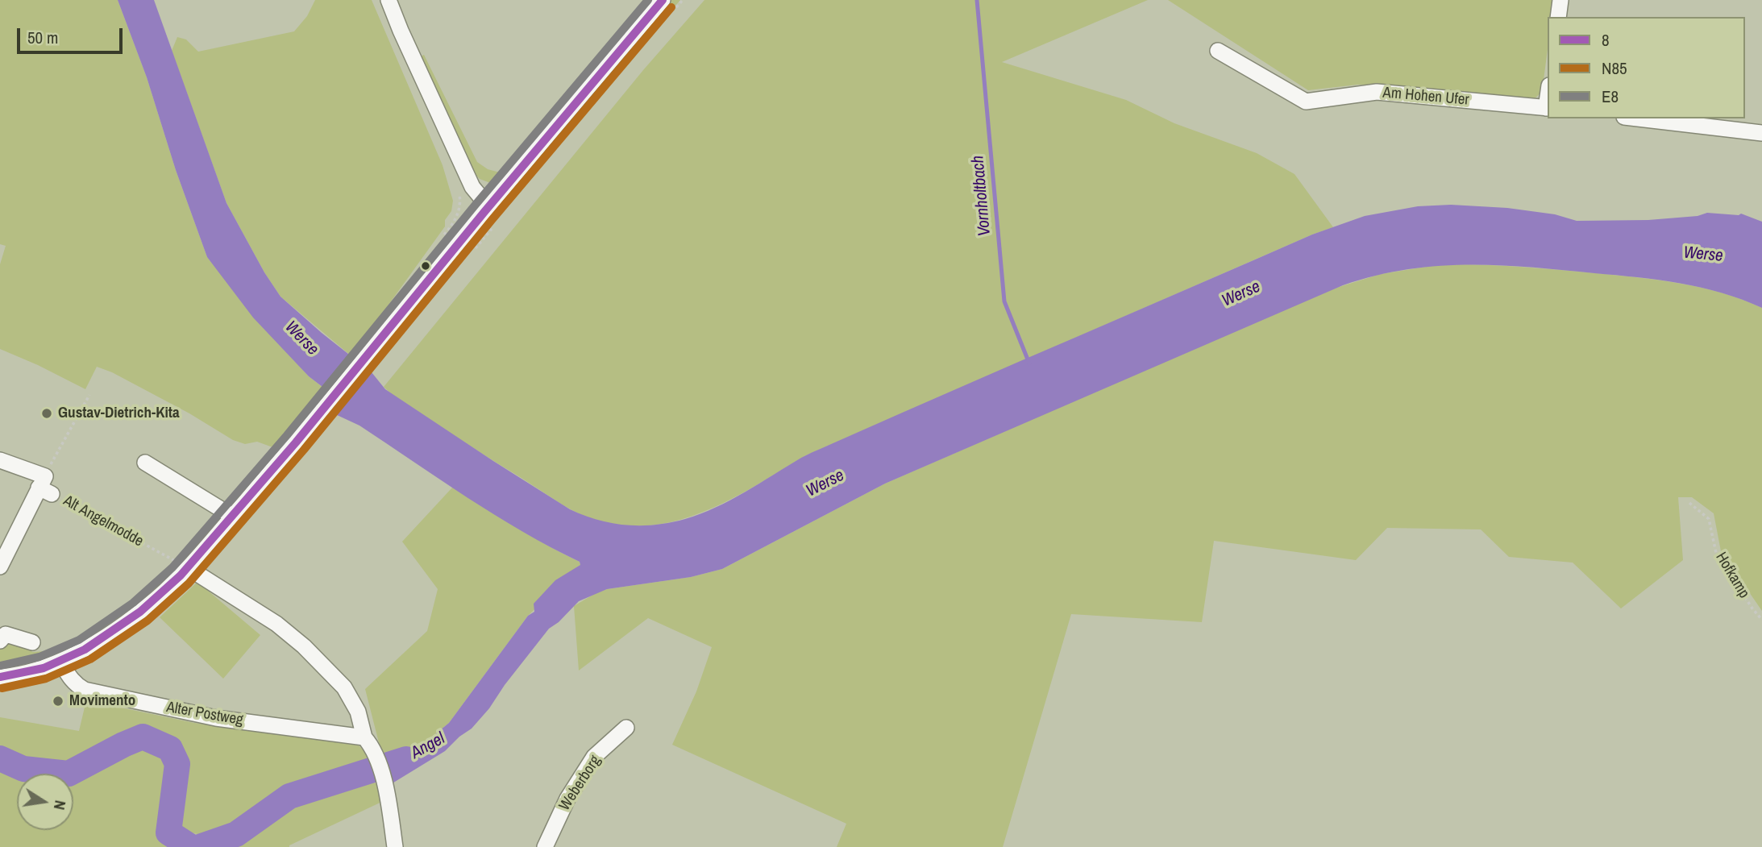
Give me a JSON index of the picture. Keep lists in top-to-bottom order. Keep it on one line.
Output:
{"streets":{"street":["Am Hohen Ufer","Alter Postweg","Weberborg"],"path":["Alt Angelmodde","Hofkamp"]},"water":["Vornholtbach","Werse","Angel"],"places":["Gustav-Dietrich-Kita","Movimento"],"lines":["transit line 8","transit line E8","transit line N85"],"legend":["8","N85","E8"],"scale_bar":"50 m","north":"right"}
